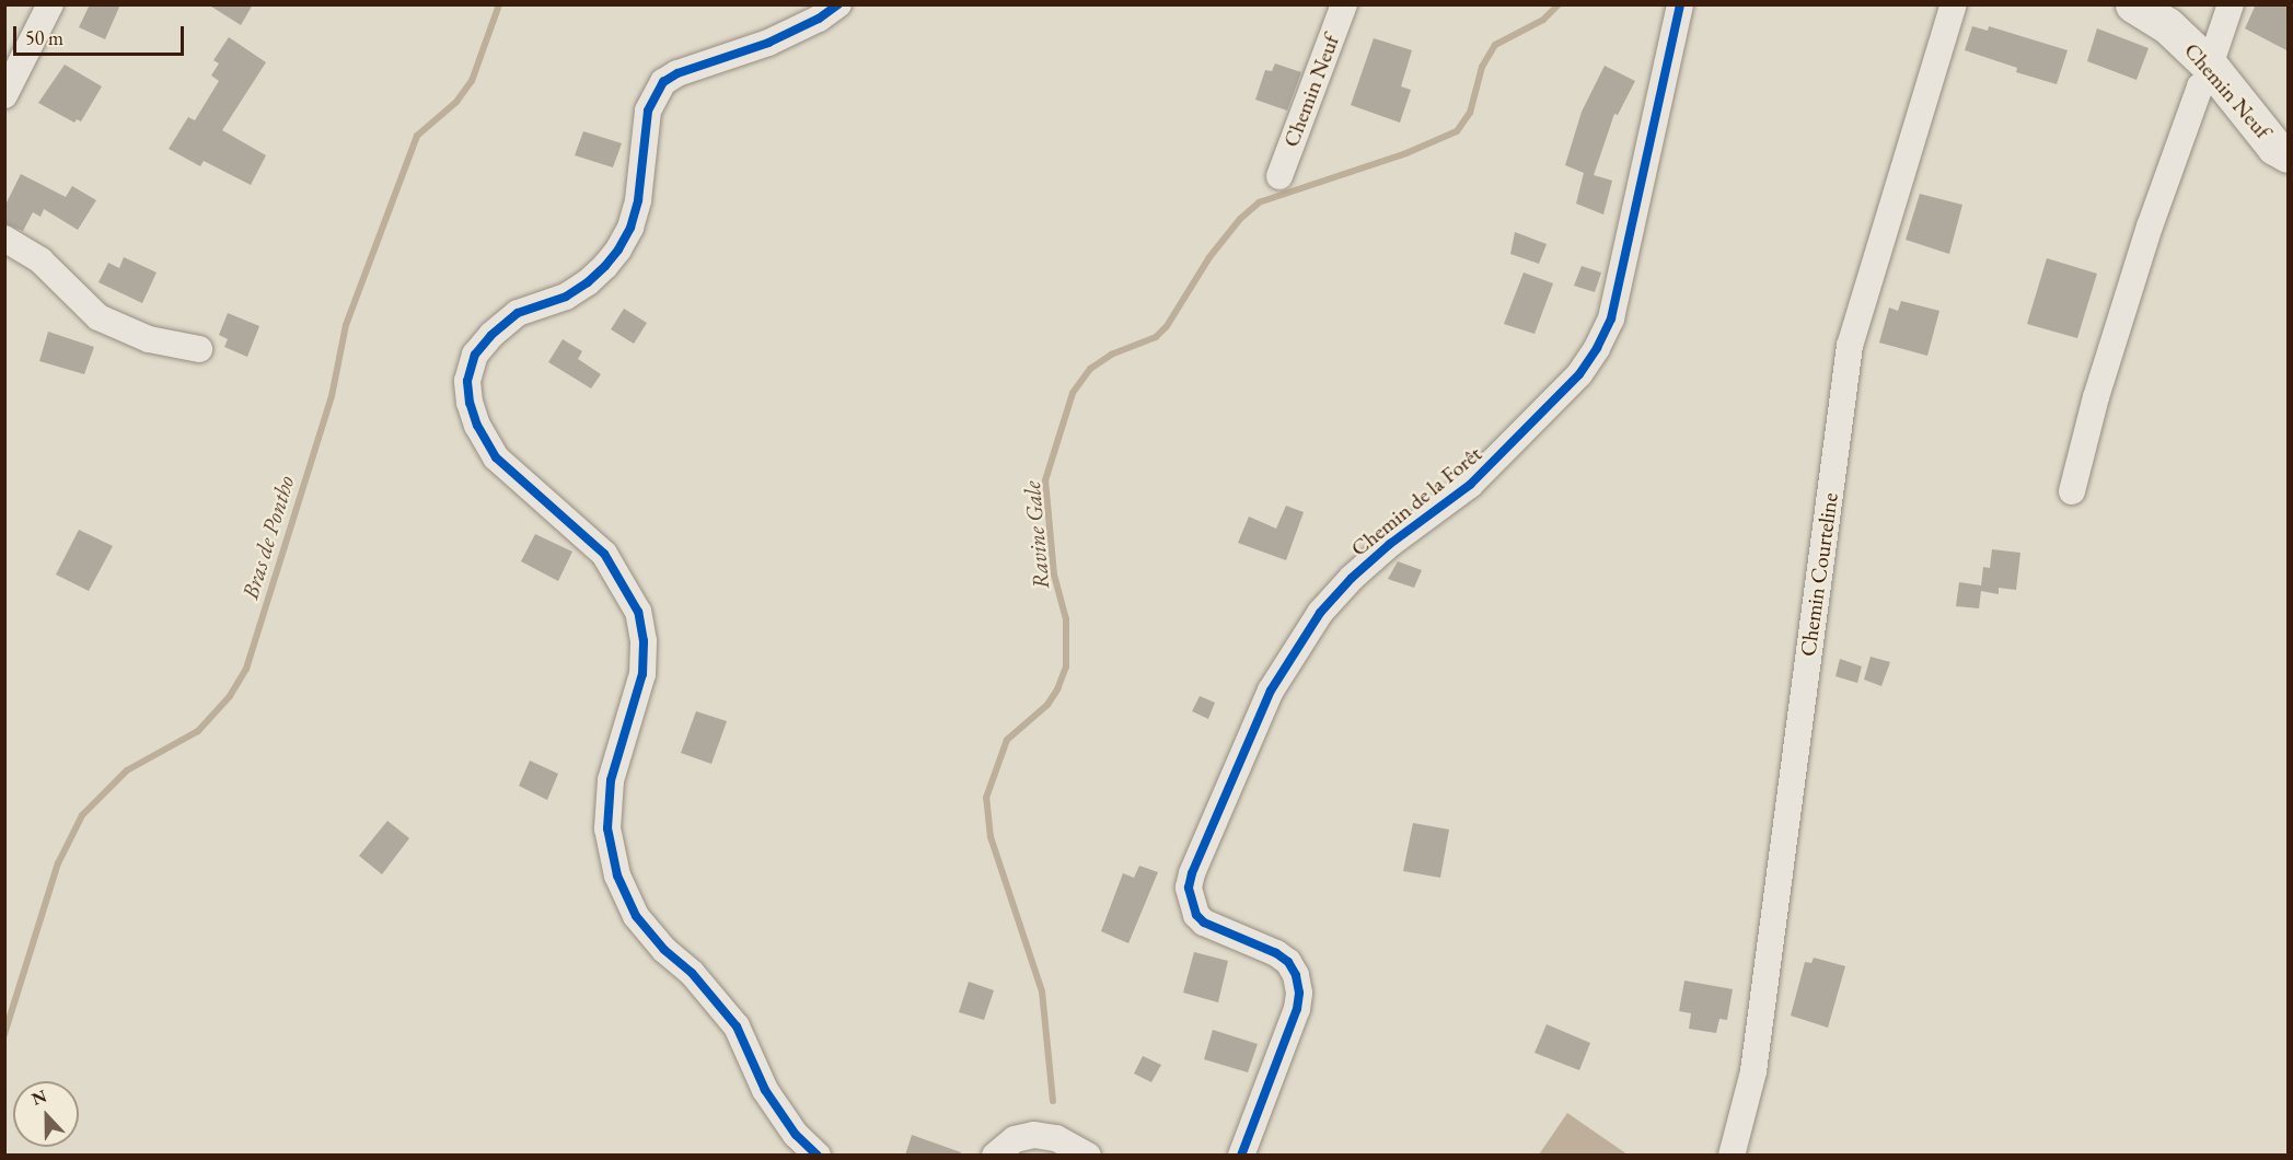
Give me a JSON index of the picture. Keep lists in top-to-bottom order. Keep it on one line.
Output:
{"streets":{"main road":["Chemin Neuf"],"street":["Chemin de la Forêt","Chemin Courteline"]},"water":["Ravine Gale","Bras de Pontho"],"scale_bar":"50 m","north":"top"}
